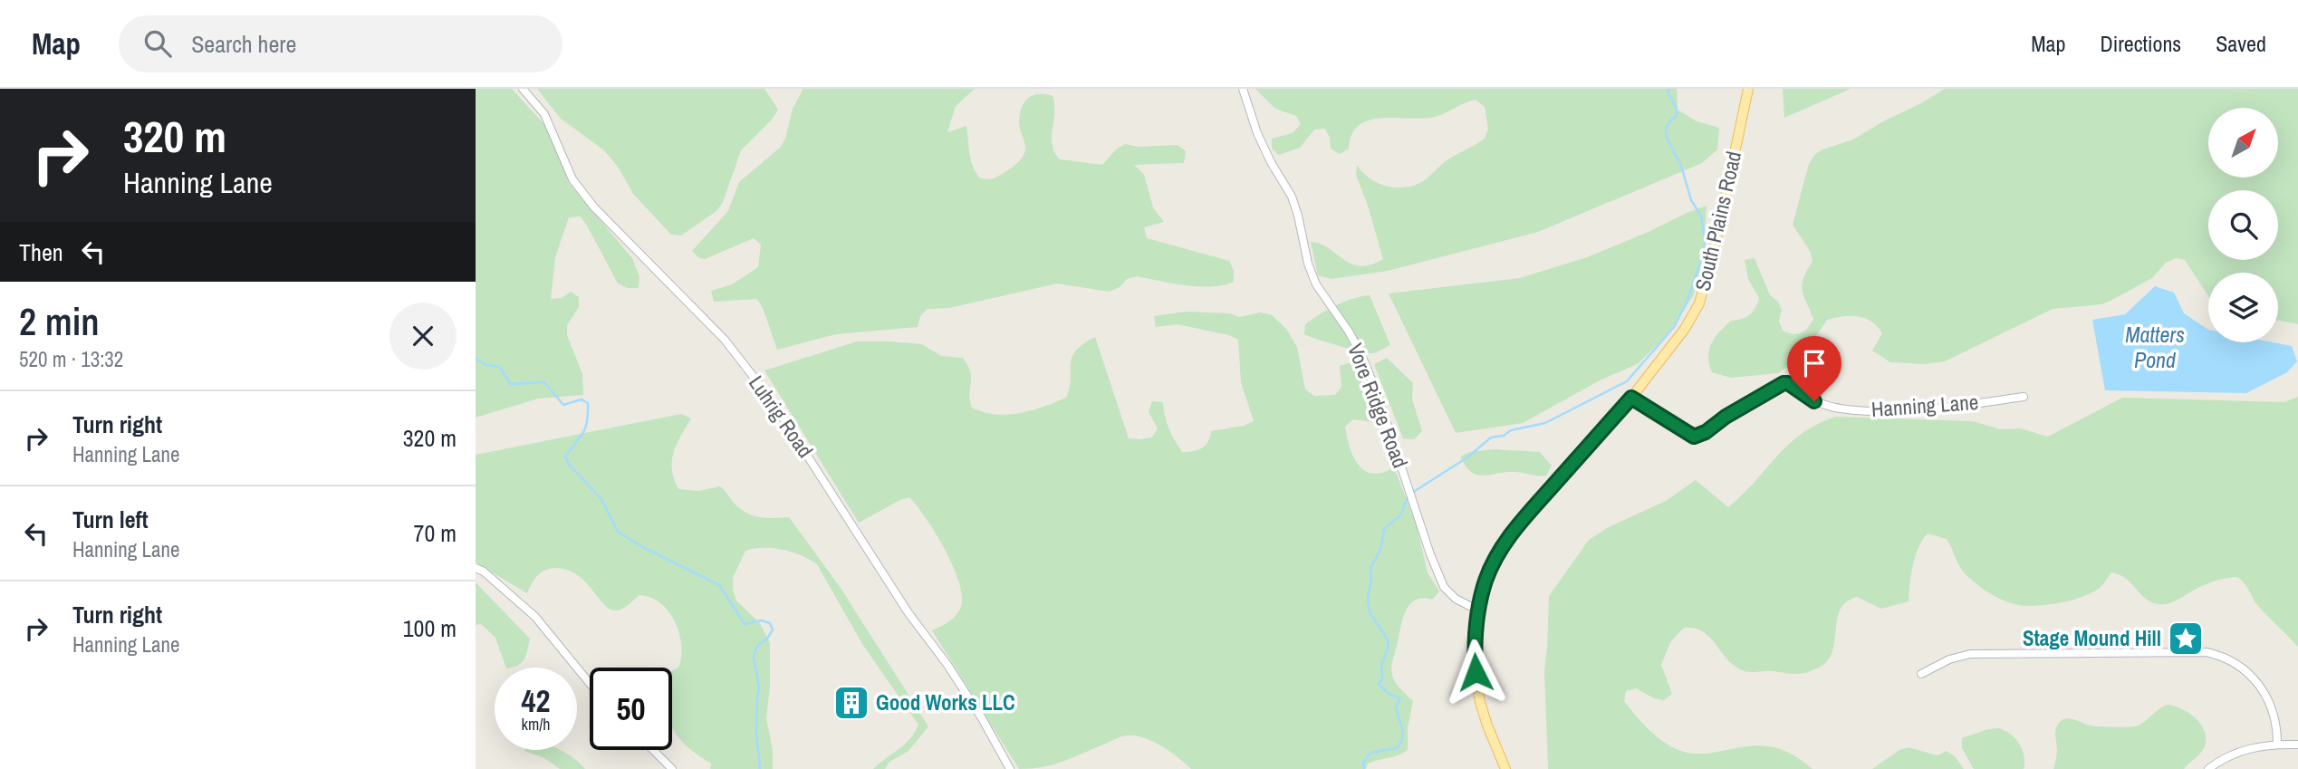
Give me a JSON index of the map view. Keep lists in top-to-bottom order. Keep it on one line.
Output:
{"streets":{"main road":["South Plains Road"],"street":["Vore Ridge Road","Hanning Lane","Luhrig Road"]},"crossings":[["South Plains Road","Vore Ridge Road"],["South Plains Road","Hanning Lane"]],"water":["Matters Pond"],"places":{"place":["Stage Mound Hill"],"building":["Good Works LLC"]},"north":"top right","page":{"header":"Map","search":"Search here","nav":["Map","Directions","Saved"],"turn":["320 m","Hanning Lane"],"then":"Then","heading":["2 min","520 m · 13:32"],"list":[{"name":"Turn right","note":"Hanning Lane","value":"320 m"},{"name":"Turn left","note":"Hanning Lane","value":"70 m"},{"name":"Turn right","note":"Hanning Lane","value":"100 m"}],"speed":"42 km/h","limit":"50"}}
